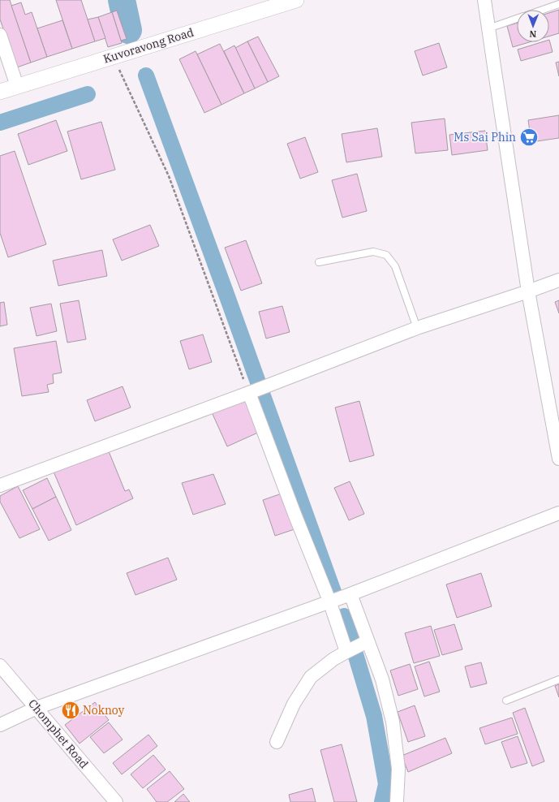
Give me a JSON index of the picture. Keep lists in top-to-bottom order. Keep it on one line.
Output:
{"streets":{"street":["Kuvoravong Road","Chomphet Road"]},"places":{"supermarket":["Ms Sai Phin"],"restaurant":["Noknoy"]},"north":"bottom"}
